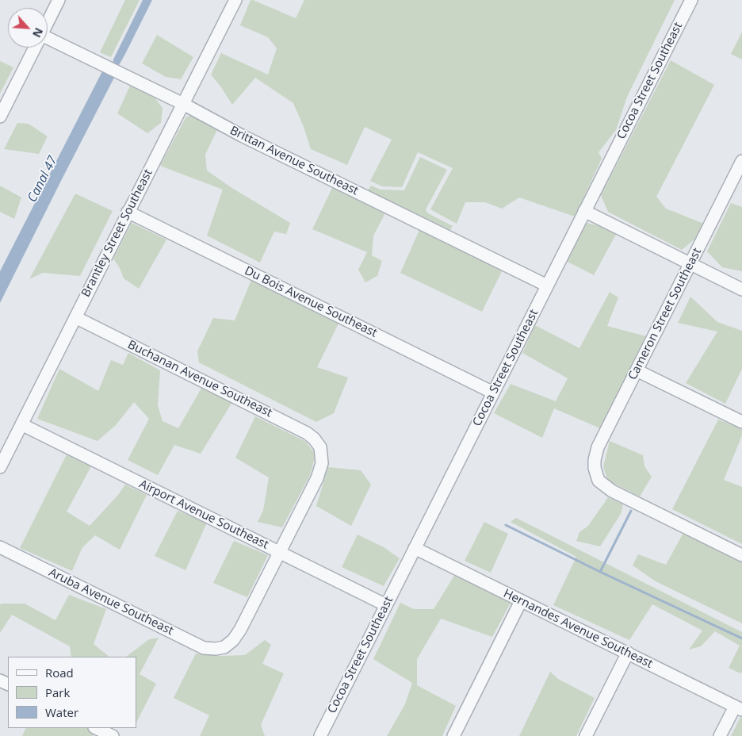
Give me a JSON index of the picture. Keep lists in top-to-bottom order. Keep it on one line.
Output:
{"streets":{"street":["Cocoa Street Southeast","Brittan Avenue Southeast","Brantley Street Southeast","Du Bois Avenue Southeast","Cameron Street Southeast","Buchanan Avenue Southeast","Airport Avenue Southeast","Aruba Avenue Southeast","Hernandes Avenue Southeast"]},"crossings":[["Cocoa Street Southeast","Brittan Avenue Southeast"],["Cocoa Street Southeast","Du Bois Avenue Southeast"],["Cocoa Street Southeast","Airport Avenue Southeast"],["Cocoa Street Southeast","Hernandes Avenue Southeast"],["Brittan Avenue Southeast","Brantley Street Southeast"],["Brantley Street Southeast","Du Bois Avenue Southeast"],["Brantley Street Southeast","Buchanan Avenue Southeast"],["Brantley Street Southeast","Airport Avenue Southeast"],["Buchanan Avenue Southeast","Airport Avenue Southeast"],["Buchanan Avenue Southeast","Aruba Avenue Southeast"],["Airport Avenue Southeast","Aruba Avenue Southeast"]],"water":["Canal 47"],"legend":["Road","Park","Water"],"north":"bottom right"}
